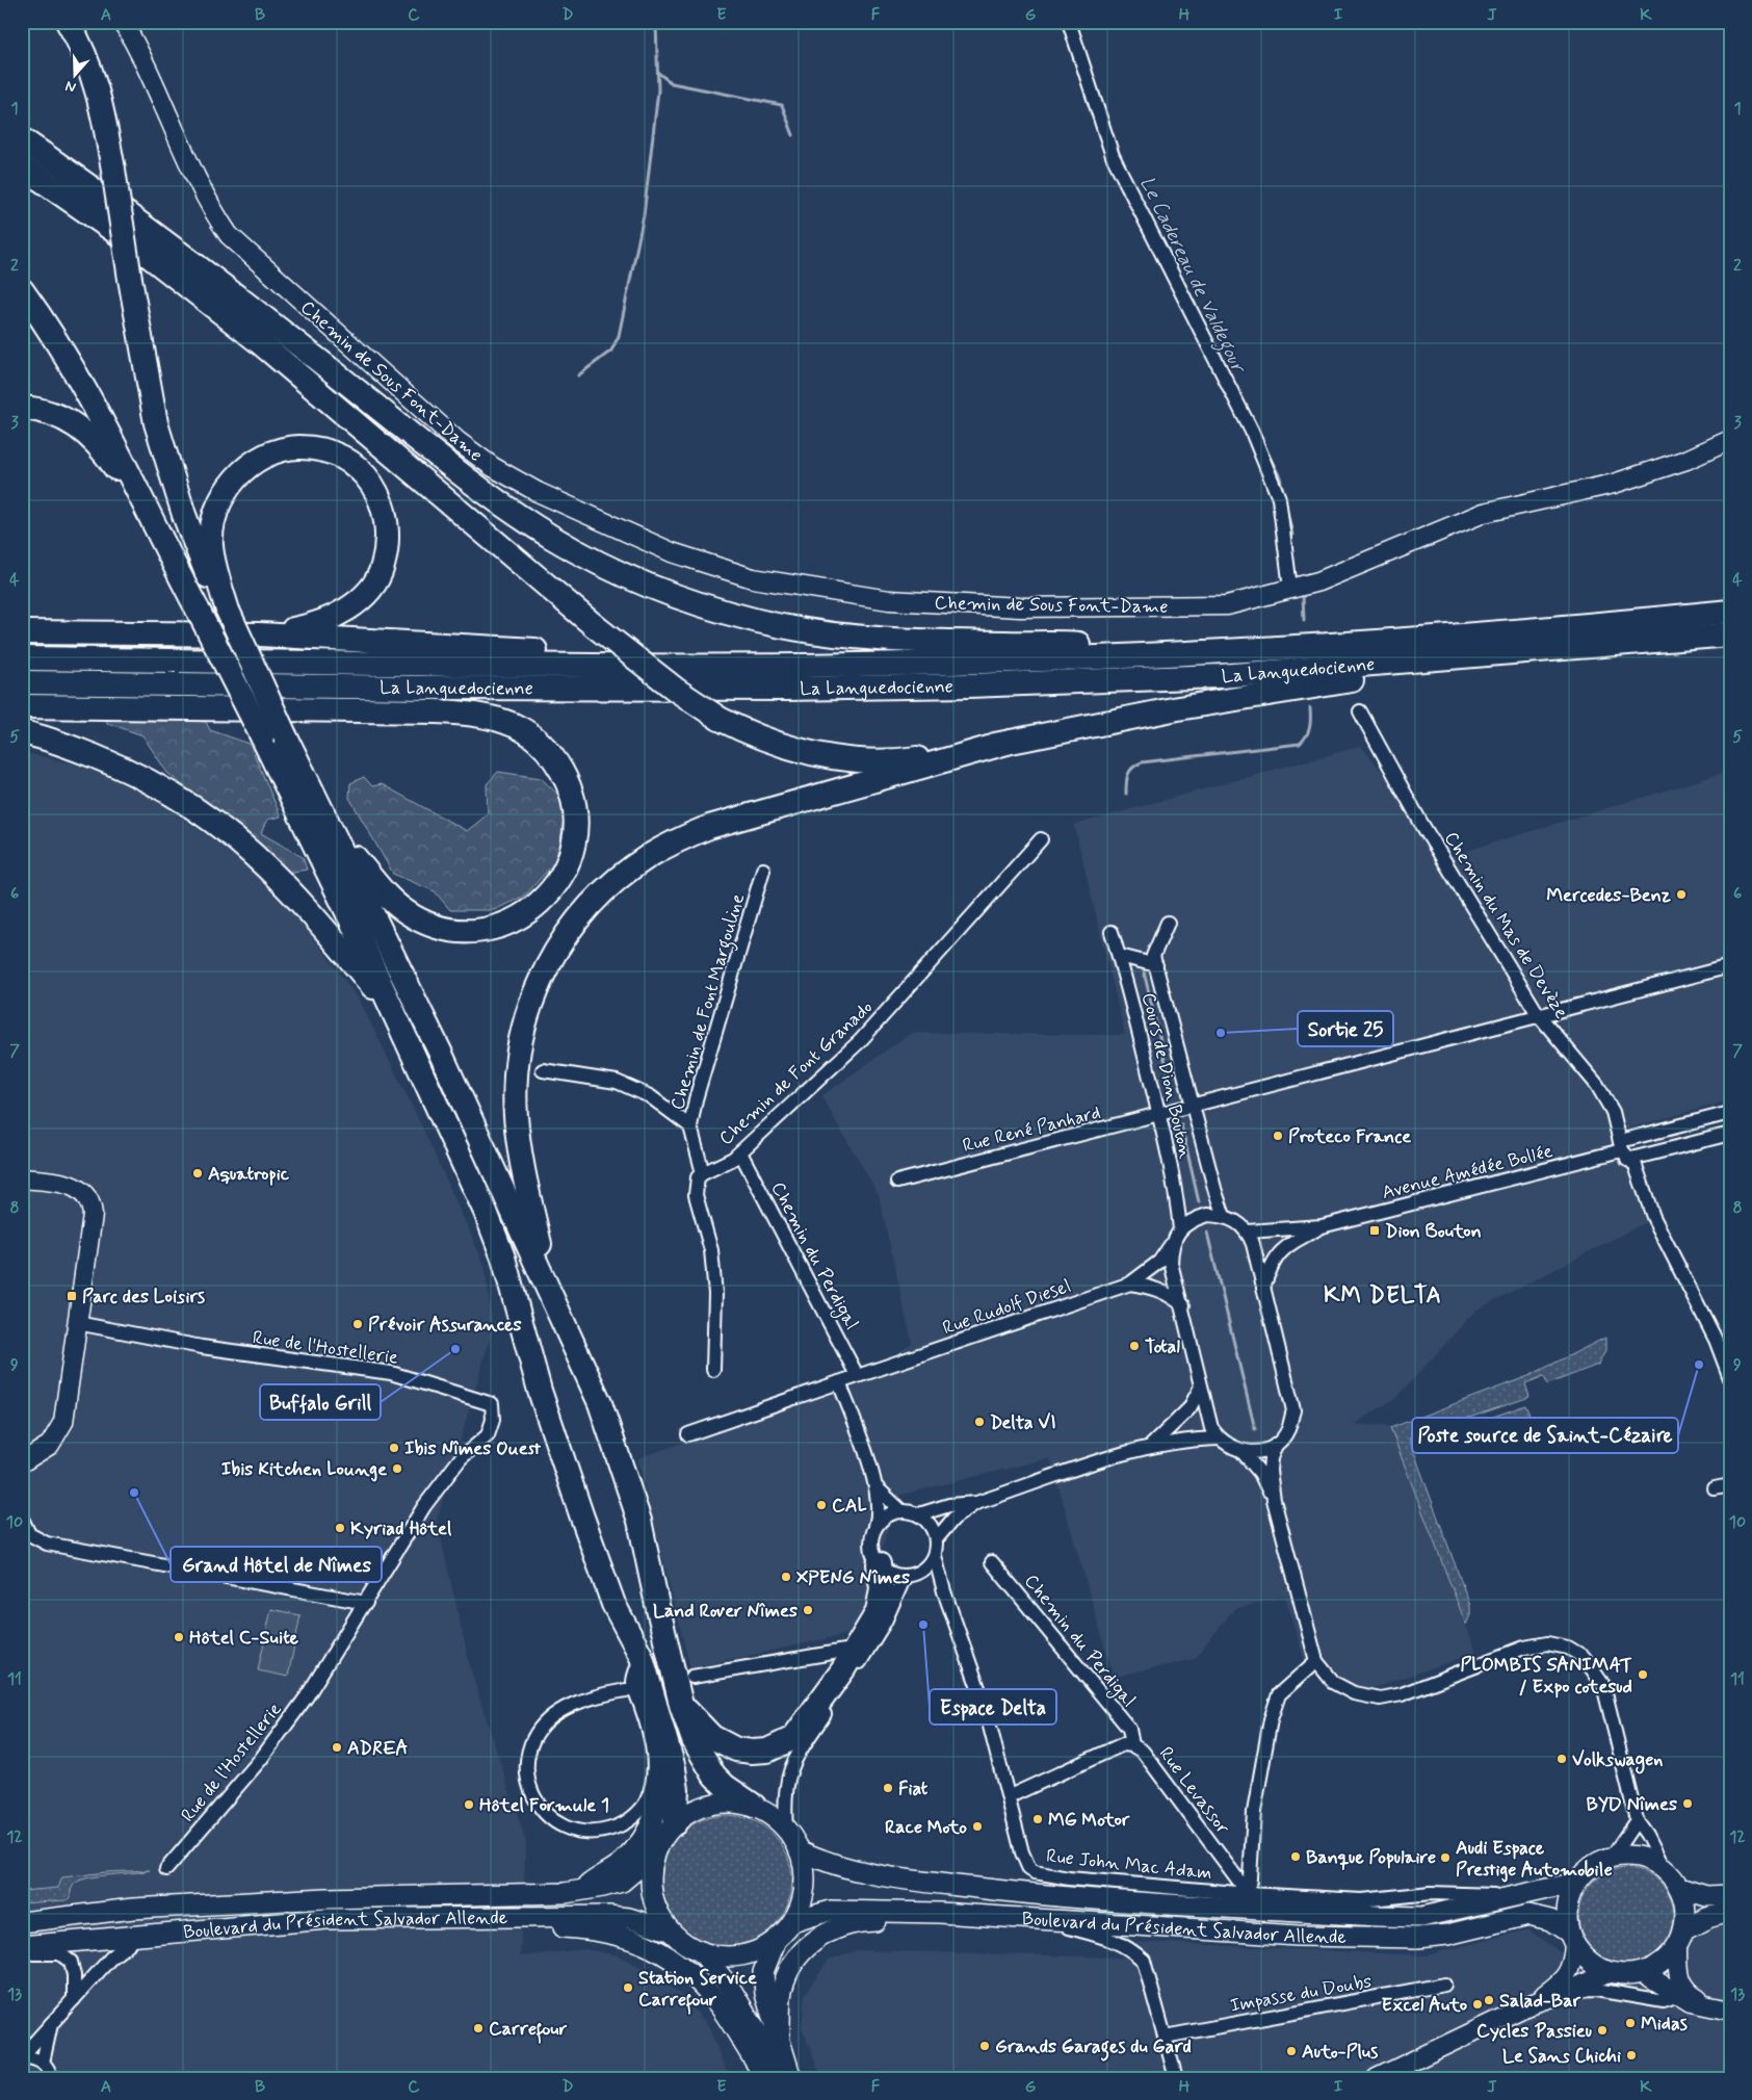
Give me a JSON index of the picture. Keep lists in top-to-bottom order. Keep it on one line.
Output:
{"streets":{"highway":["La Languedocienne"],"main road":["Boulevard du Président Salvador Allende"],"street":["Chemin de Sous Font-Dame","Chemin du Mas de Devèze","Chemin de Font Margouline","Chemin de Font Granado","Cours de Dion Bouton","Rue René Panhard","Avenue Amédée Bollée","Chemin du Perdigal","Rue Rudolf Diesel","Rue de l'Hostellerie","Rue Levassor","Rue John Mac Adam","Impasse du Doubs"]},"crossings":[["Chemin du Mas de Devèze","Rue René Panhard"],["Chemin du Mas de Devèze","Avenue Amédée Bollée"],["Chemin de Font Margouline","Chemin de Font Granado"],["Chemin de Font Granado","Chemin du Perdigal"],["Cours de Dion Bouton","Rue René Panhard"],["Cours de Dion Bouton","Rue Rudolf Diesel"],["Chemin du Perdigal","Rue Rudolf Diesel"],["Chemin du Perdigal","Rue Levassor"],["Rue Levassor","Rue John Mac Adam"],["Rue John Mac Adam","Boulevard du Président Salvador Allende"]],"districts":["KM DELTA"],"water":["Le Cadereau de Valdegour"],"places":{"other":["Mercedes-Benz","Sortie 25","Proteco France","Aquatropic","Prévoir Assurances","Total","Buffalo Grill","Poste source de Saint-Cézaire","Delta VI","Ibis Nîmes Ouest","Ibis Kitchen Lounge","Grand Hôtel de Nîmes","CAL","Kyriad Hôtel","XPENG Nîmes","Land Rover Nîmes","Espace Delta","Hôtel C-Suite","PLOMBIS SANIMAT / Expo cotesud","ADREA","Volkswagen","Fiat","BYD Nîmes","Hôtel Formule 1","MG Motor","Race Moto","Banque Populaire","Audi Espace Prestige Automobile","Station Service Carrefour","Salad-Bar","Excel Auto","Midas","Carrefour","Cycles Passieu","Grands Garages du Gard","Auto-Plus","Le Sans Chichi"],"transit":["Dion Bouton","Parc des Loisirs"]},"north":"bottom","grid":{"columns":["A","B","C","D","E","F","G","H","I","J","K"],"rows":["1","2","3","4","5","6","7","8","9","10","11","12","13"]}}
